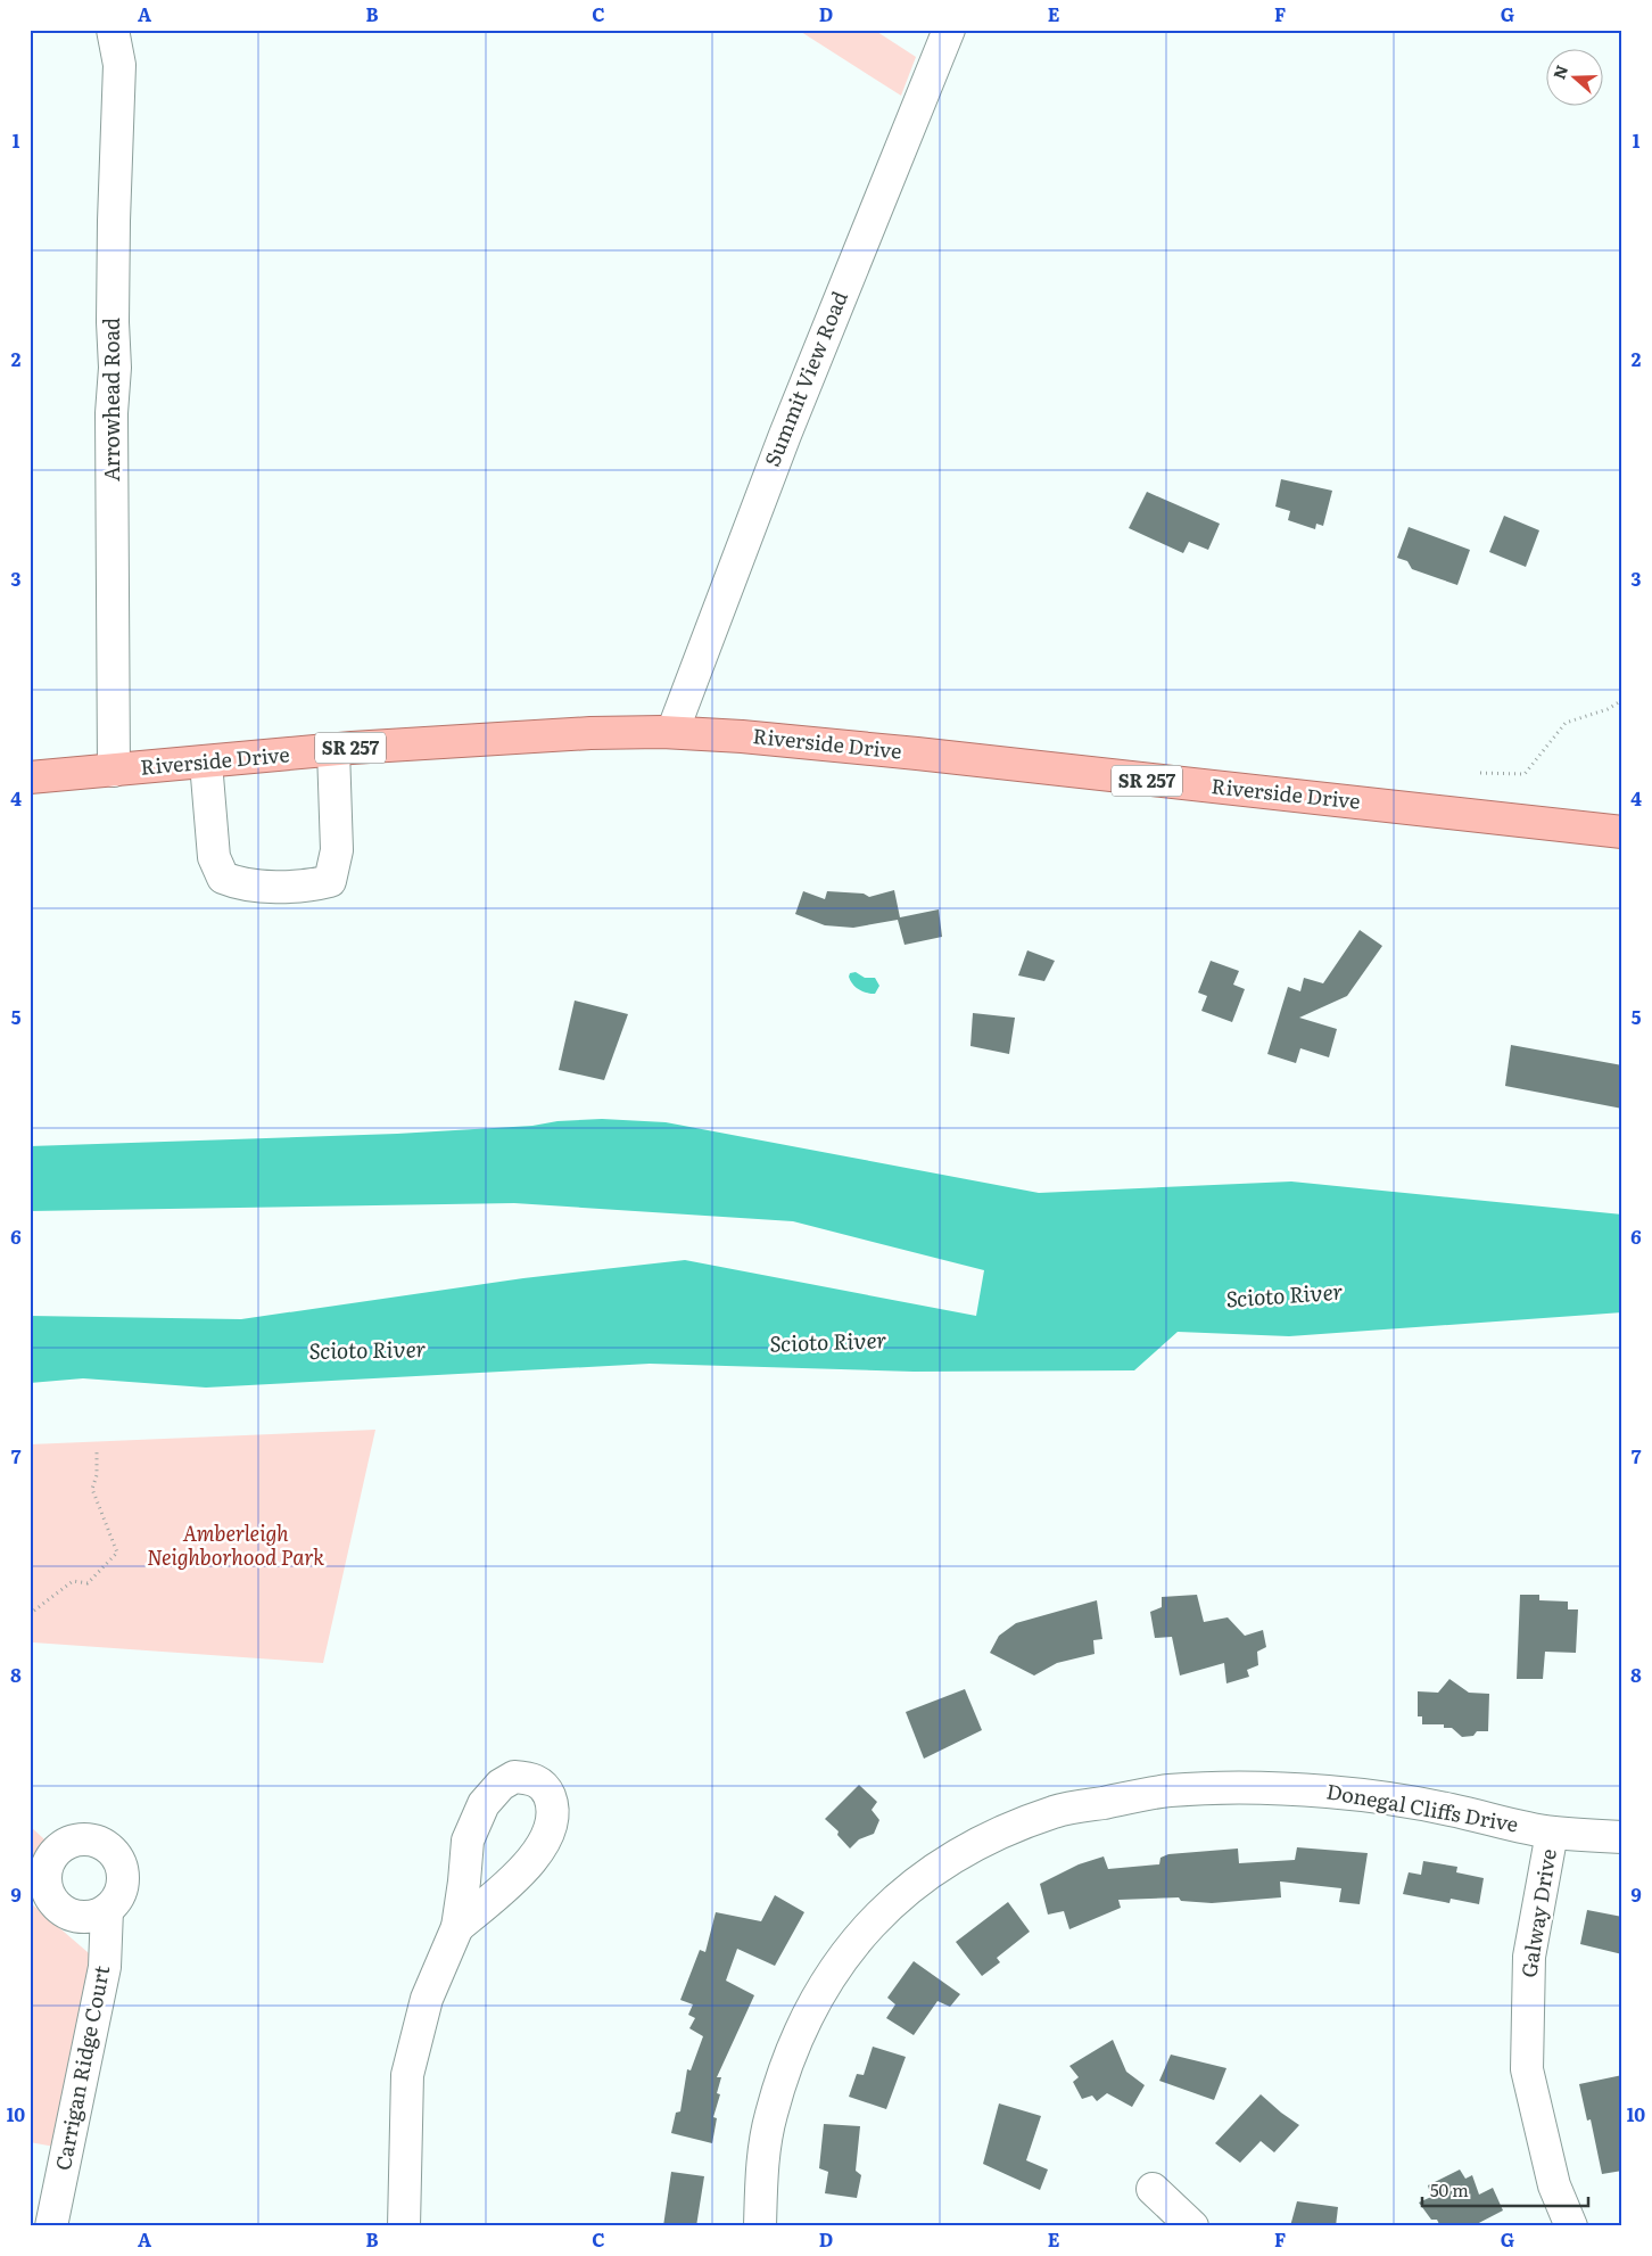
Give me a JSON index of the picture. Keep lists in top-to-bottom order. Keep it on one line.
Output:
{"streets":{"main road":["Riverside Drive","SR 257"],"street":["Summit View Road","Arrowhead Road","Donegal Cliffs Drive","Galway Drive","Carrigan Ridge Court"]},"crossings":[["Summit View Road","Riverside Drive"],["Arrowhead Road","Riverside Drive"],["Donegal Cliffs Drive","Galway Drive"]],"water":["Scioto River"],"parks":["Amberleigh Neighborhood Park"],"scale_bar":"50 m","north":"left","grid":{"columns":["A","B","C","D","E","F","G"],"rows":["1","2","3","4","5","6","7","8","9","10"]}}
